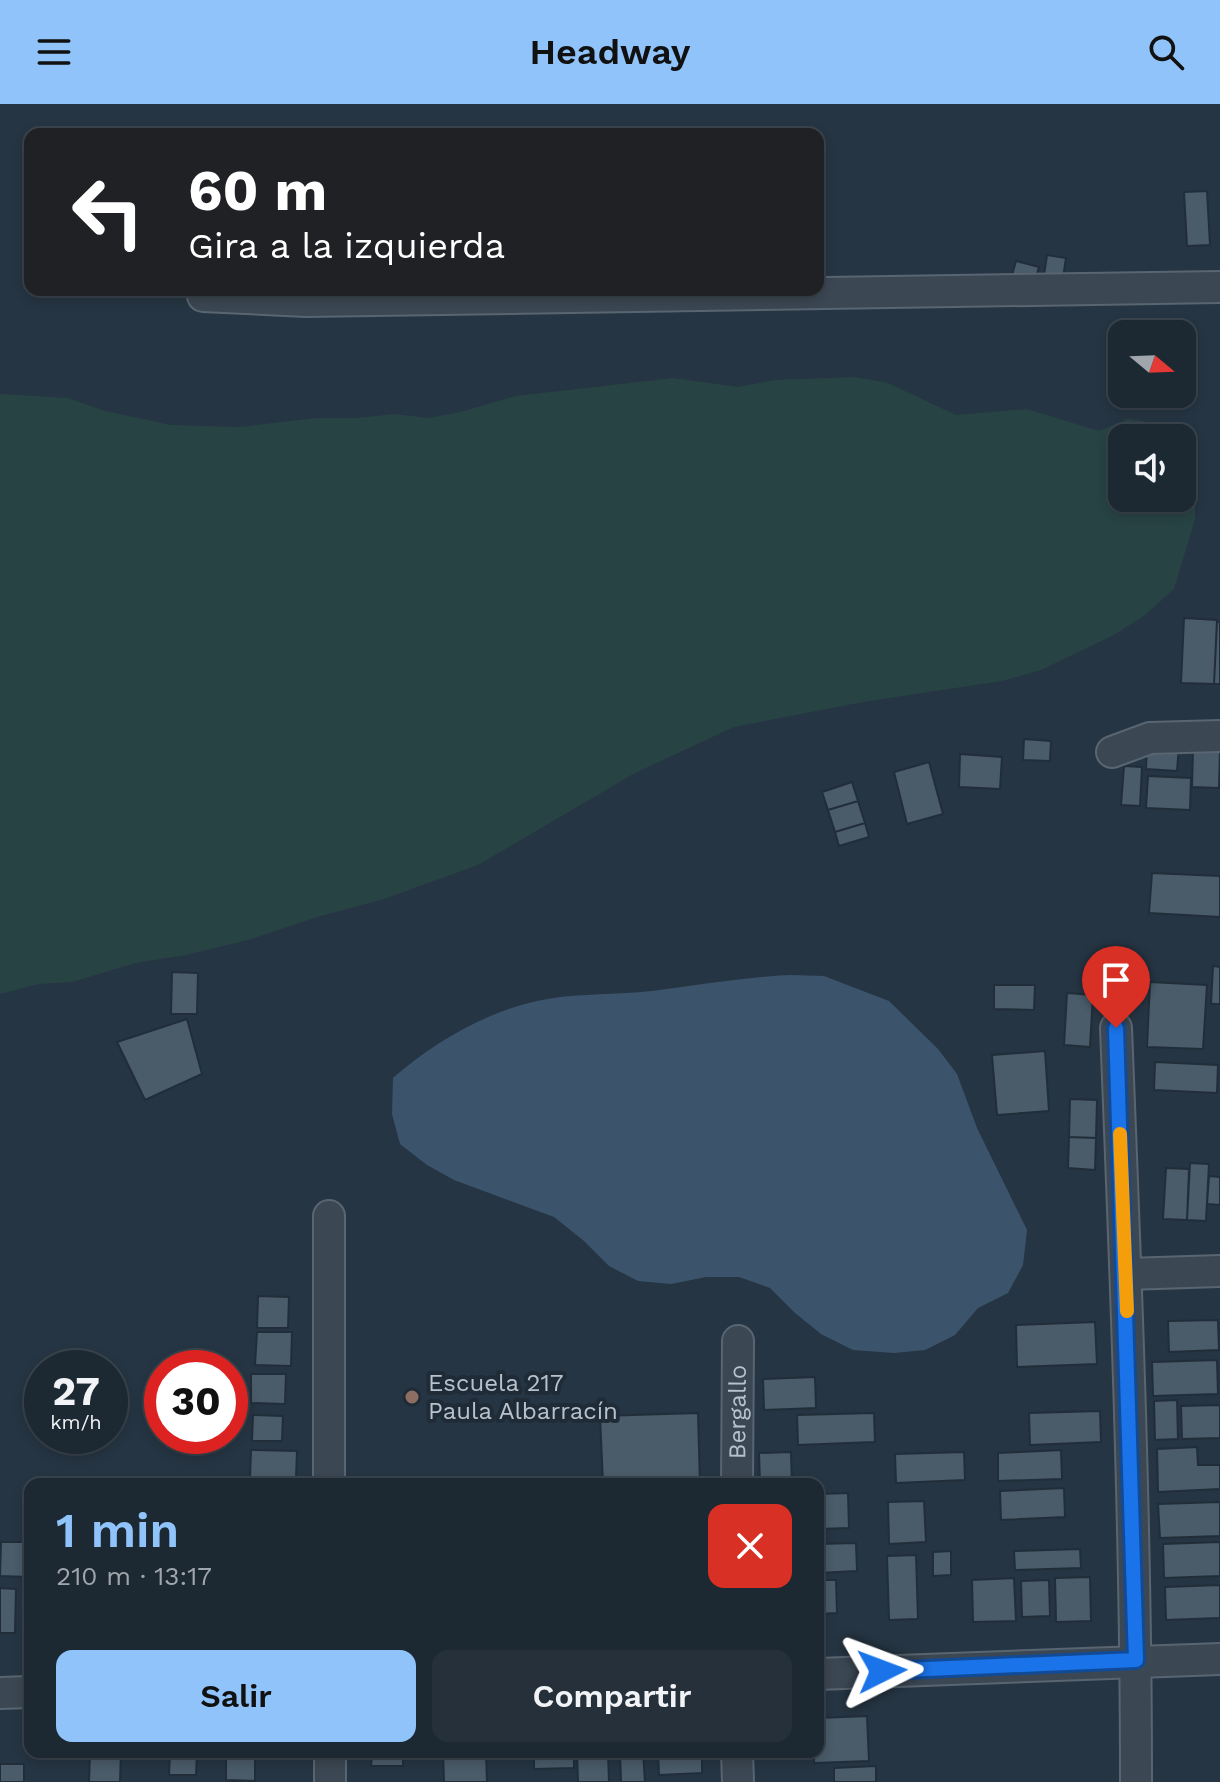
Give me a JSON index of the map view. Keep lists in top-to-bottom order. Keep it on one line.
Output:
{"streets":{"street":["Bergallo"]},"places":["Escuela 217 Paula Albarracín"],"north":"right","page":{"header":"Headway","turn":["60 m","Gira a la izquierda"],"speed":"27 km/h","limit":"30","heading":["1 min","210 m · 13:17"],"buttons":["Salir","Compartir"]}}
